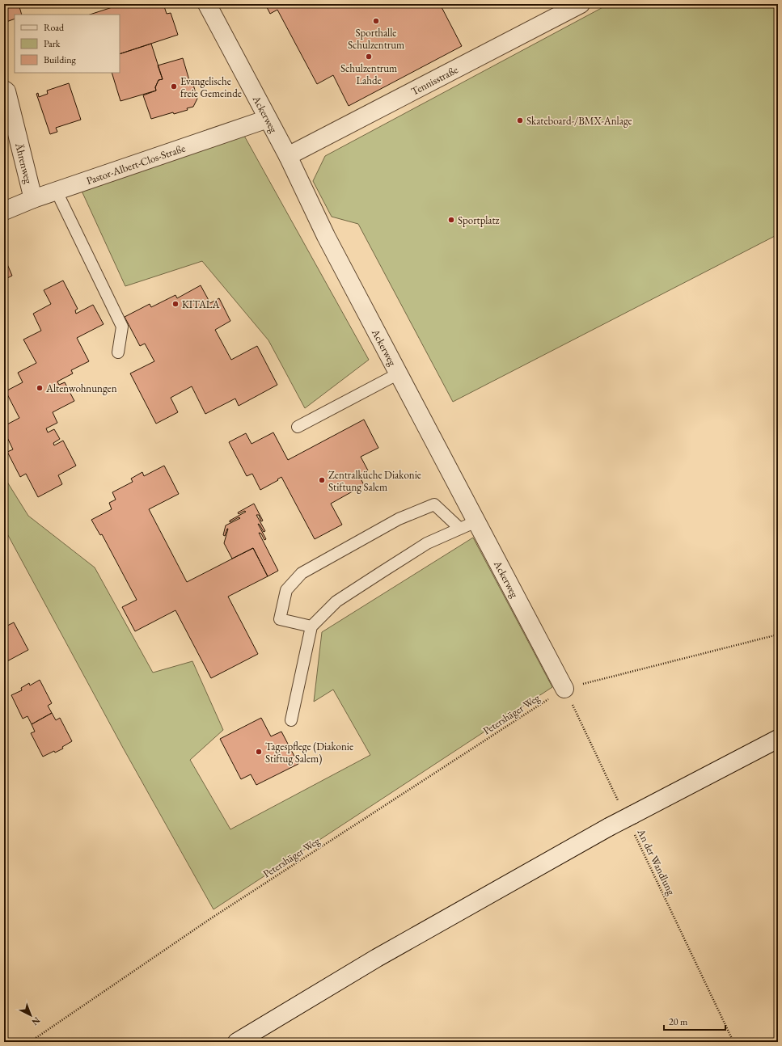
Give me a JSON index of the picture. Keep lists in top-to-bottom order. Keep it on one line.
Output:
{"streets":{"street":["Tennisstraße","Ackerweg","Ährenweg","Pastor-Albert-Clos-Straße"],"path":["Petershäger Weg","An der Wandlung"]},"crossings":[["Tennisstraße","Ackerweg"],["Ackerweg","Pastor-Albert-Clos-Straße"],["Ackerweg","Petershäger Weg"],["Ährenweg","Pastor-Albert-Clos-Straße"]],"places":["Sporthalle Schulzentrum","Schulzentrum Lahde","Evangelische freie Gemeinde","Skateboard-/BMX-Anlage","Sportplatz","KITALA","Altenwohnungen","Zentralküche Diakonie Stiftung Salem","Tagespflege (Diakonie Stiftug Salem)"],"legend":["Road","Park","Building"],"scale_bar":"20 m","north":"bottom right"}
